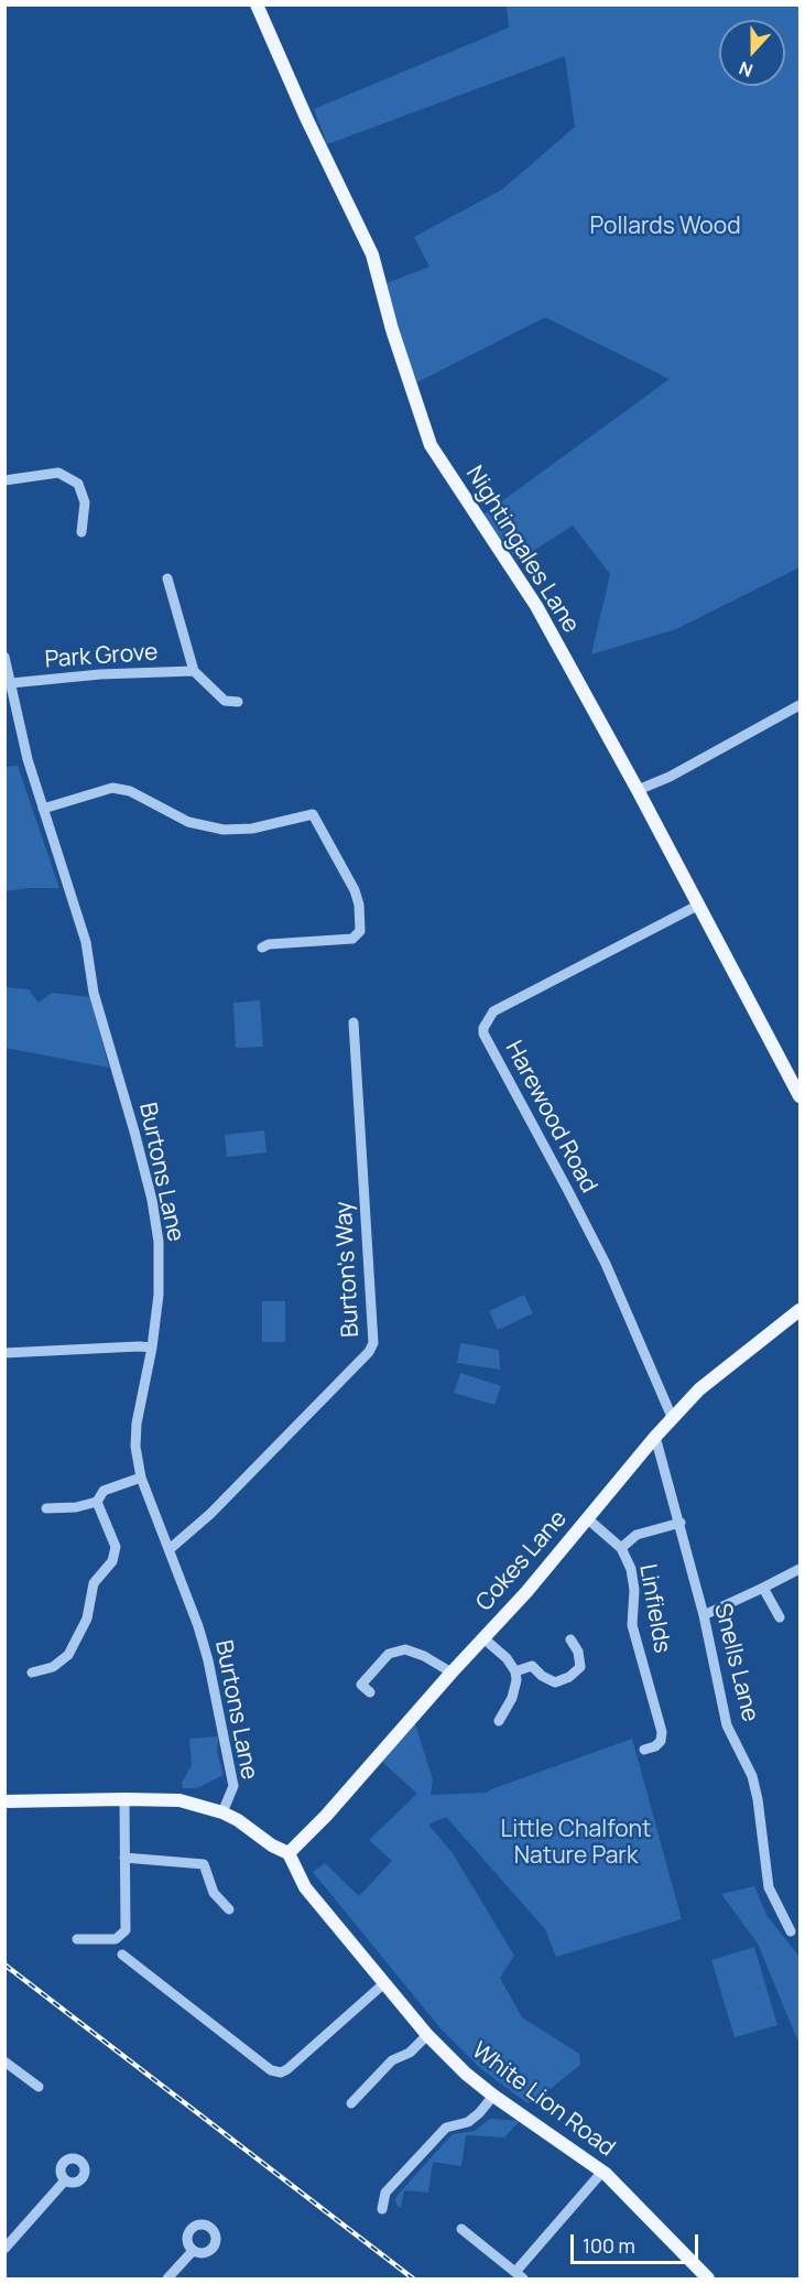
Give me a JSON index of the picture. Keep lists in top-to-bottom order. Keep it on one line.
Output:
{"streets":{"main road":["Nightingales Lane","Cokes Lane","White Lion Road"],"street":["Park Grove","Harewood Road","Burtons Lane","Burton's Way","Linfields","Snells Lane"]},"crossings":[["Nightingales Lane","Harewood Road"],["Park Grove","Burtons Lane"],["Harewood Road","Cokes Lane"],["Burtons Lane","Burton's Way"],["Cokes Lane","Linfields"],["Cokes Lane","Snells Lane"],["Cokes Lane","White Lion Road"]],"parks":["Pollards Wood","Little Chalfont Nature Park"],"scale_bar":"100 m","north":"bottom"}
